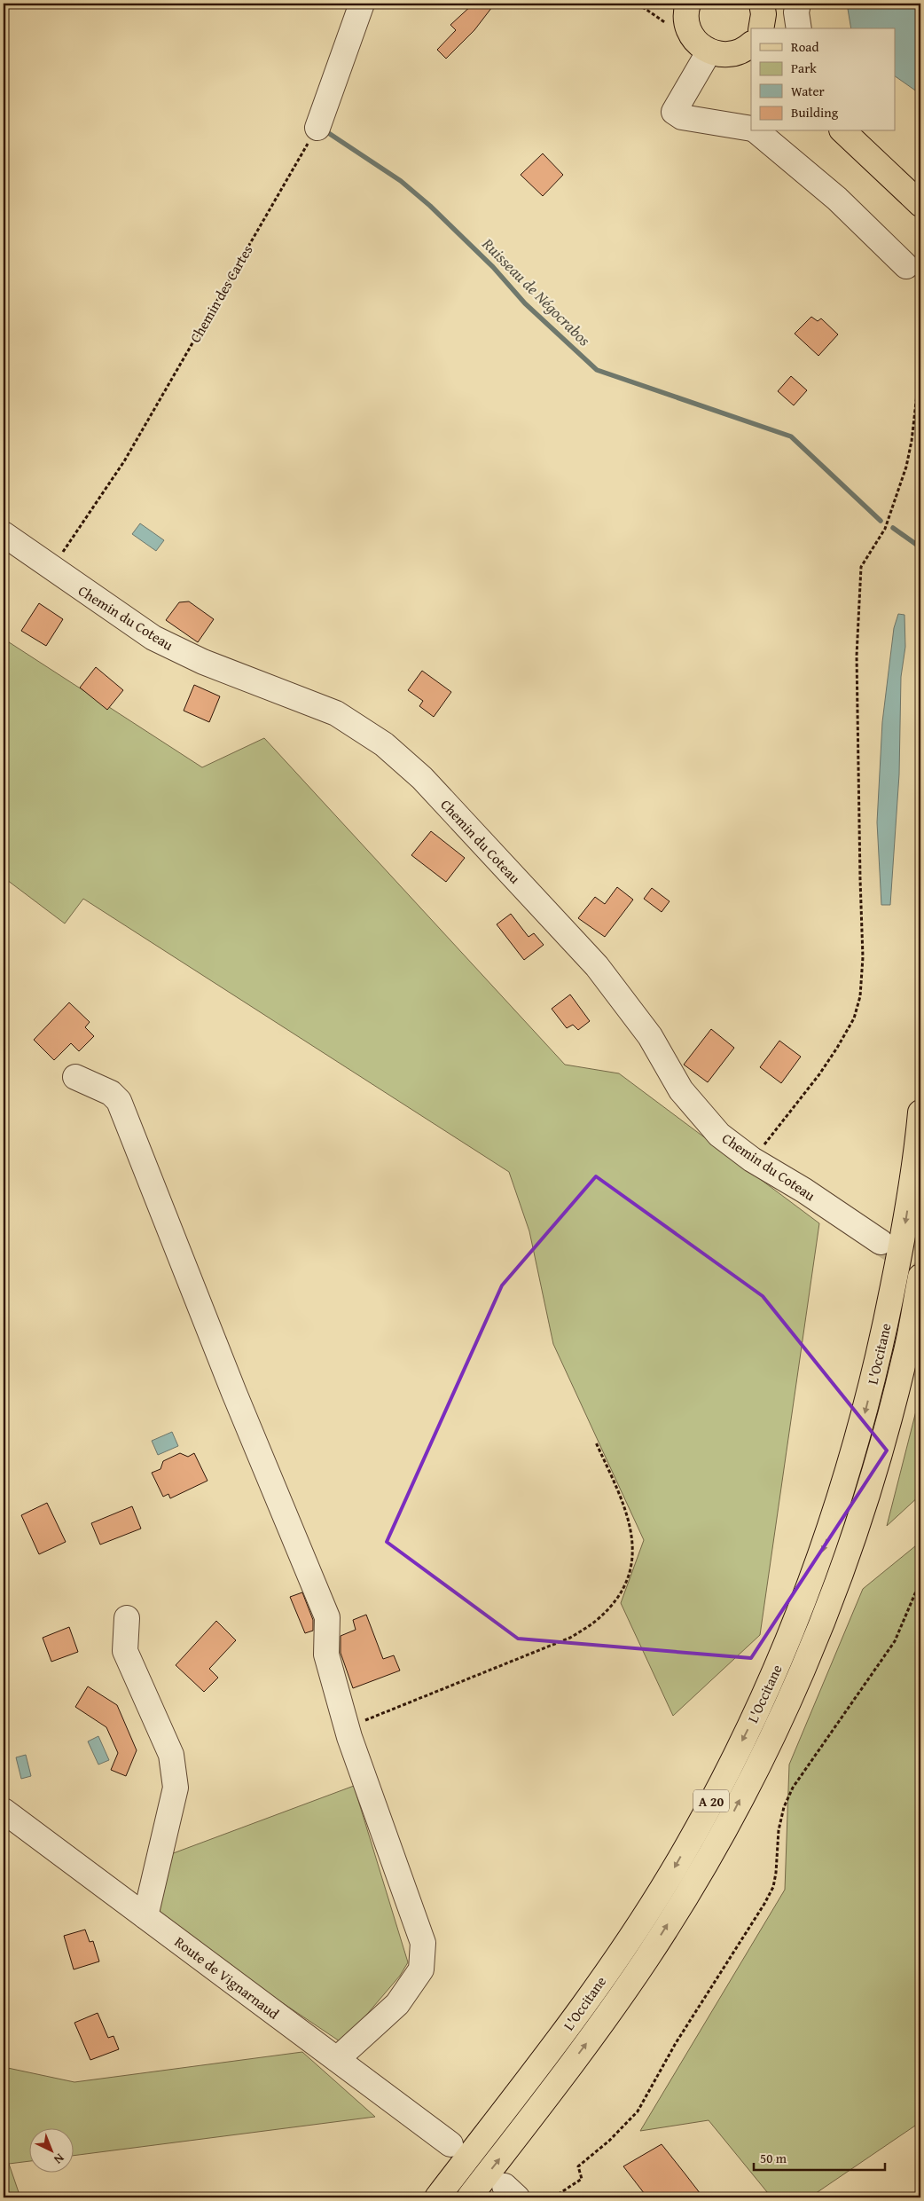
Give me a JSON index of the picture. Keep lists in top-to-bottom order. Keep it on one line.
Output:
{"streets":{"main road":["L'Occitane","A 20"],"street":["Chemin du Coteau","Route de Vignarnaud"],"path":["Chemin des Cartes"]},"crossings":[["Chemin des Cartes","Chemin du Coteau"]],"water":["Ruisseau de Négocrabos"],"legend":["Road","Park","Water","Building"],"scale_bar":"50 m","north":"bottom right"}
